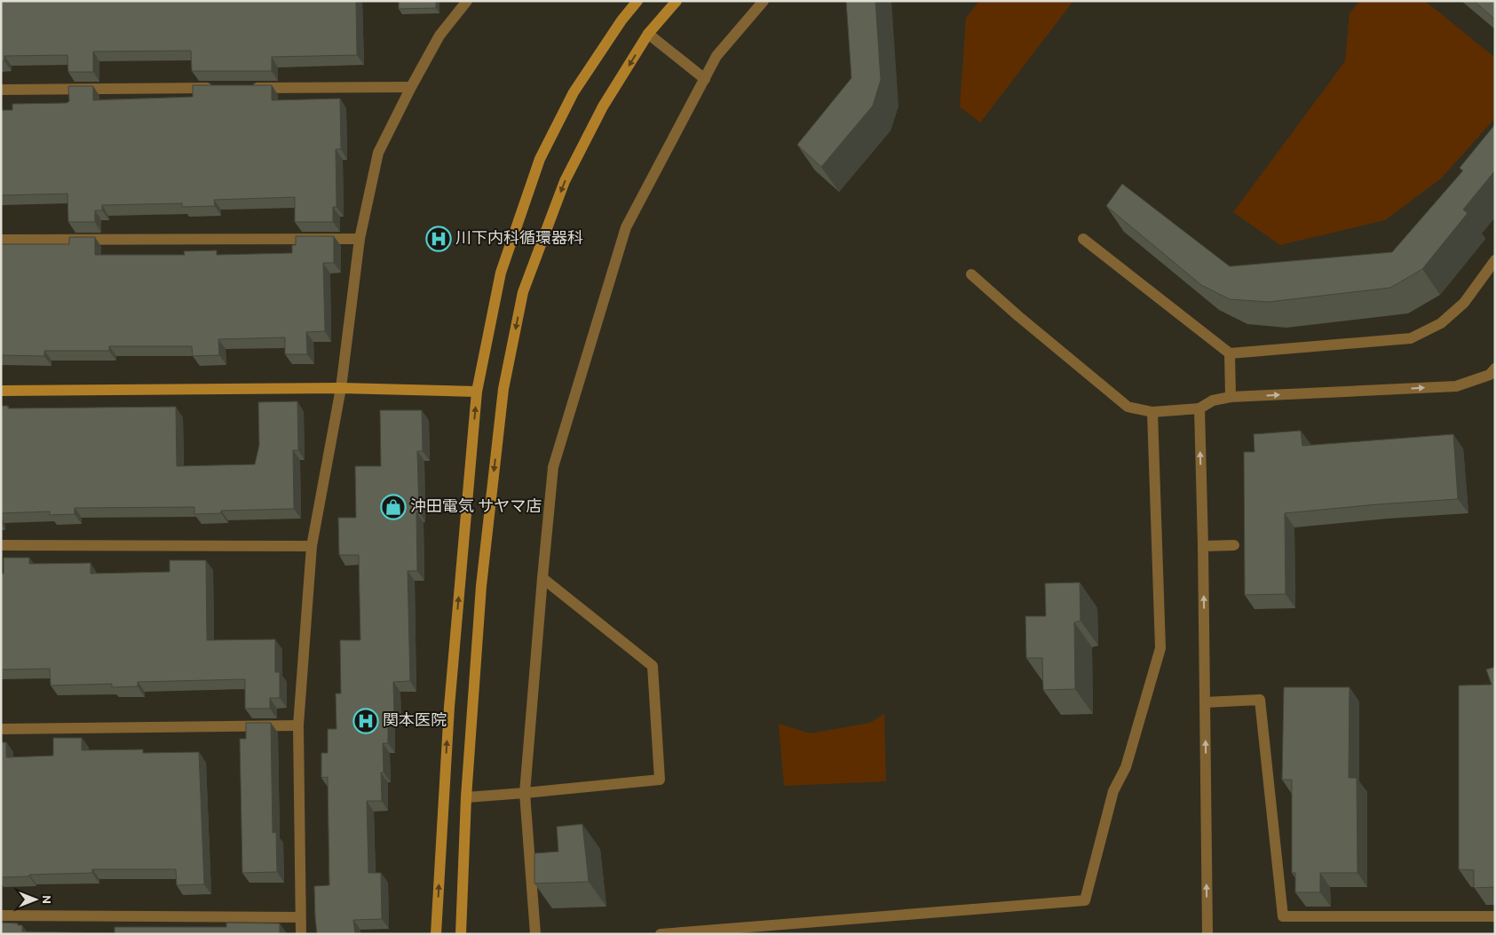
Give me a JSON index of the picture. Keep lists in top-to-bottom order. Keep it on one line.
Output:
{"places":{"hospital":["川下内科循環器科","関本医院"],"shop":["沖田電気 サヤマ店"]},"north":"right"}
